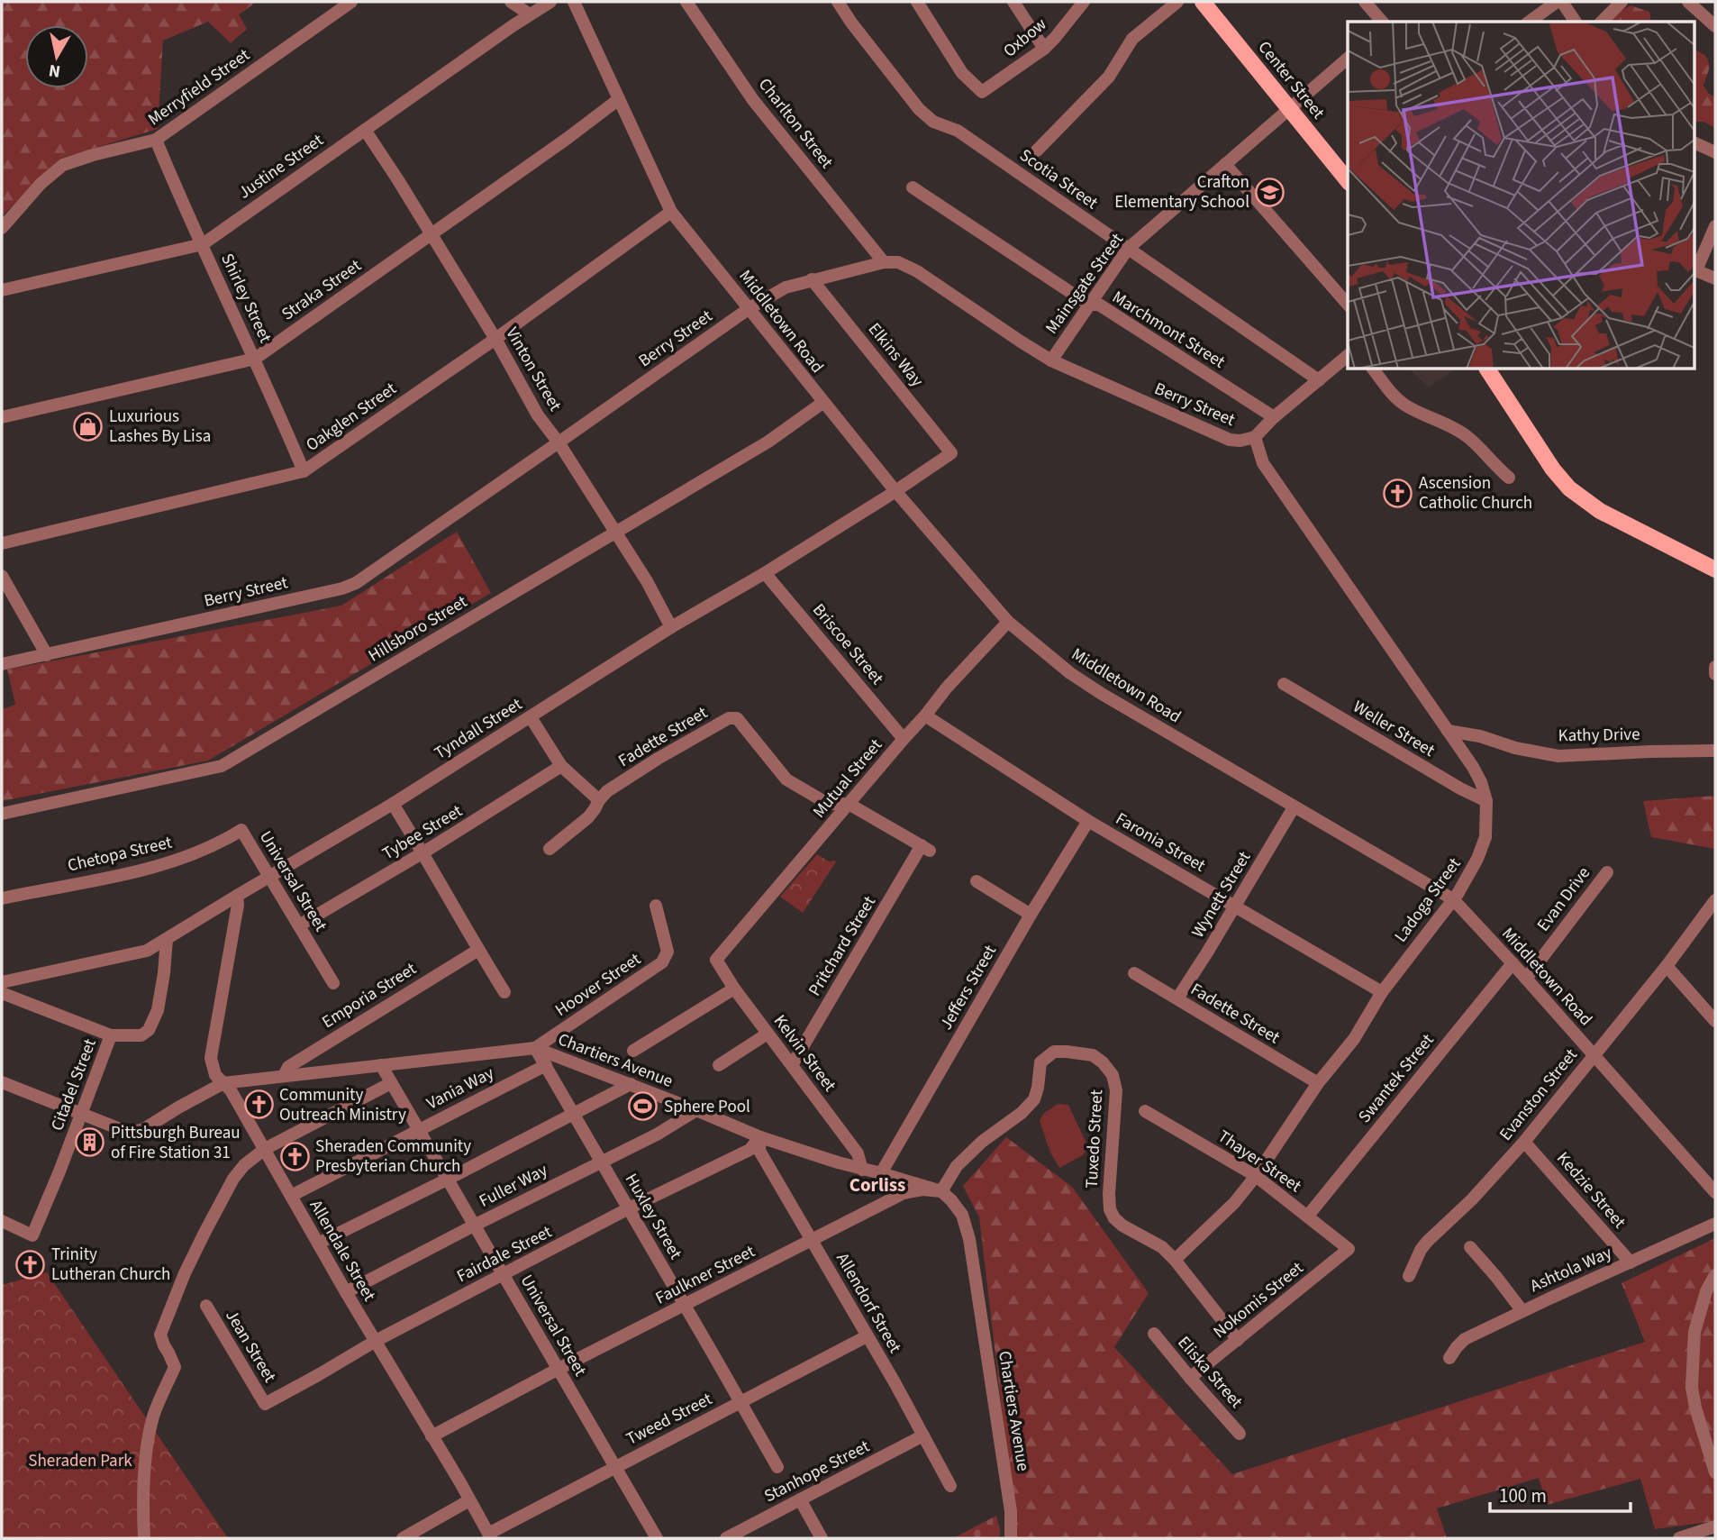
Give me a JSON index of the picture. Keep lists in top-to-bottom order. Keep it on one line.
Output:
{"streets":{"main road":["Center Street"],"street":["Oxbow","Merryfield Street","Charlton Street","Justine Street","Scotia Street","Mainsgate Street","Straka Street","Shirley Street","Middletown Road","Marchmont Street","Berry Street","Elkins Way","Vinton Street","Oakglen Street","Hillsboro Street","Briscoe Street","Tyndall Street","Weller Street","Kathy Drive","Fadette Street","Mutual Street","Tybee Street","Faronia Street","Chetopa Street","Universal Street","Wynett Street","Evan Drive","Ladoga Street","Pritchard Street","Hoover Street","Jeffers Street","Emporia Street","Kelvin Street","Chartiers Avenue","Swantek Street","Citadel Street","Vania Way","Evanston Street","Tuxedo Street","Thayer Street","Fuller Way","Kedzie Street","Huxley Street","Allendale Street","Fairdale Street","Ashtola Way","Faulkner Street","Nokomis Street","Allendorf Street","Jean Street","Eliska Street","Tweed Street","Stanhope Street"]},"crossings":[["Center Street","Mainsgate Street"],["Merryfield Street","Shirley Street"],["Charlton Street","Berry Street"],["Justine Street","Shirley Street"],["Justine Street","Vinton Street"],["Scotia Street","Mainsgate Street"],["Scotia Street","Berry Street"],["Mainsgate Street","Marchmont Street"],["Mainsgate Street","Berry Street"],["Straka Street","Shirley Street"],["Straka Street","Middletown Road"],["Straka Street","Vinton Street"],["Shirley Street","Oakglen Street"],["Middletown Road","Berry Street"],["Middletown Road","Oakglen Street"],["Middletown Road","Hillsboro Street"],["Middletown Road","Tyndall Street"],["Middletown Road","Mutual Street"],["Middletown Road","Wynett Street"],["Middletown Road","Evan Drive"],["Middletown Road","Ladoga Street"],["Middletown Road","Swantek Street"],["Middletown Road","Evanston Street"],["Marchmont Street","Berry Street"],["Berry Street","Elkins Way"],["Berry Street","Vinton Street"],["Berry Street","Ladoga Street"],["Elkins Way","Tyndall Street"],["Vinton Street","Oakglen Street"],["Vinton Street","Hillsboro Street"],["Vinton Street","Tyndall Street"],["Briscoe Street","Tyndall Street"],["Briscoe Street","Mutual Street"],["Tyndall Street","Universal Street"],["Tyndall Street","Citadel Street"],["Tyndall Street","Allendale Street"],["Weller Street","Ladoga Street"],["Kathy Drive","Ladoga Street"],["Fadette Street","Mutual Street"],["Fadette Street","Wynett Street"],["Fadette Street","Ladoga Street"],["Fadette Street","Pritchard Street"],["Mutual Street","Faronia Street"],["Mutual Street","Kelvin Street"],["Tybee Street","Universal Street"],["Faronia Street","Wynett Street"],["Faronia Street","Ladoga Street"],["Faronia Street","Jeffers Street"],["Chetopa Street","Universal Street"],["Universal Street","Chartiers Avenue"],["Universal Street","Vania Way"],["Universal Street","Fuller Way"],["Universal Street","Fairdale Street"],["Universal Street","Faulkner Street"],["Universal Street","Tweed Street"],["Ladoga Street","Tuxedo Street"],["Ladoga Street","Thayer Street"],["Pritchard Street","Kelvin Street"],["Hoover Street","Chartiers Avenue"],["Hoover Street","Huxley Street"],["Jeffers Street","Chartiers Avenue"],["Emporia Street","Chartiers Avenue"],["Kelvin Street","Chartiers Avenue"],["Chartiers Avenue","Citadel Street"],["Chartiers Avenue","Tuxedo Street"],["Chartiers Avenue","Fuller Way"],["Chartiers Avenue","Huxley Street"],["Chartiers Avenue","Allendale Street"],["Chartiers Avenue","Fairdale Street"],["Chartiers Avenue","Faulkner Street"],["Chartiers Avenue","Allendorf Street"],["Swantek Street","Thayer Street"],["Vania Way","Huxley Street"],["Vania Way","Allendale Street"],["Evanston Street","Kedzie Street"],["Tuxedo Street","Faulkner Street"],["Tuxedo Street","Nokomis Street"],["Thayer Street","Nokomis Street"],["Fuller Way","Huxley Street"],["Fuller Way","Allendale Street"],["Kedzie Street","Ashtola Way"],["Huxley Street","Fairdale Street"],["Huxley Street","Faulkner Street"],["Huxley Street","Tweed Street"],["Allendale Street","Fairdale Street"],["Allendale Street","Faulkner Street"],["Allendale Street","Tweed Street"],["Fairdale Street","Allendorf Street"],["Fairdale Street","Jean Street"],["Faulkner Street","Allendorf Street"],["Nokomis Street","Eliska Street"],["Allendorf Street","Tweed Street"],["Allendorf Street","Stanhope Street"]],"districts":["Corliss"],"parks":["Sheraden Park"],"places":{"school or university":["Crafton Elementary School"],"shop":["Luxurious Lashes By Lisa"],"church":["Ascension Catholic Church","Community Outreach Ministry","Sheraden Community Presbyterian Church","Trinity Lutheran Church"],"sports":["Sphere Pool"],"building":["Pittsburgh Bureau of Fire Station 31"]},"scale_bar":"100 m","north":"bottom"}
